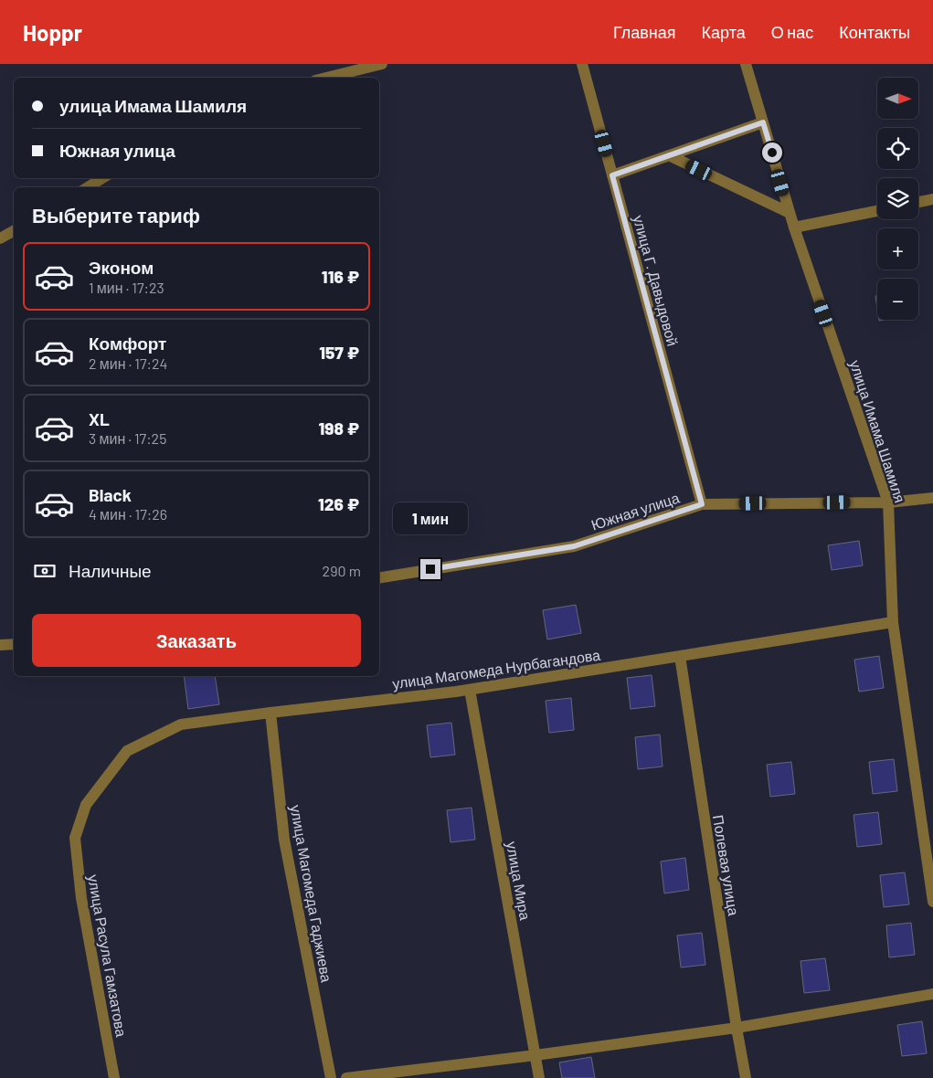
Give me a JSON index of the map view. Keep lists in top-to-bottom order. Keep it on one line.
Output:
{"streets":{"street":["улица Г. Давыдовой","улица Имама Шамиля","Южная улица","улица Магомеда Нурбагандова","Полевая улица","улица Мира","улица Магомеда Гаджиева","улица Расула Гамзатова"]},"crossings":[["улица Г. Давыдовой","Южная улица"],["улица Имама Шамиля","Южная улица"],["улица Имама Шамиля","улица Магомеда Нурбагандова"],["улица Магомеда Нурбагандова","Полевая улица"],["улица Магомеда Нурбагандова","улица Мира"],["улица Магомеда Нурбагандова","улица Магомеда Гаджиева"],["улица Магомеда Нурбагандова","улица Расула Гамзатова"]],"north":"right","page":{"header":"Hoppr","nav":["Главная","Карта","О нас","Контакты"],"map_buttons":["+","−"],"banner":["улица Имама Шамиля","Южная улица"],"heading":"Выберите тариф","list":[{"name":"Эконом","note":"1 мин · 17:23","value":"116 ₽"},{"name":"Комфорт","note":"2 мин · 17:24","value":"157 ₽"},{"name":"XL","note":"3 мин · 17:25","value":"198 ₽"},{"name":"Black","note":"4 мин · 17:26","value":"126 ₽"}],"bubble":"1 мин","pay":["Наличные","290 m"],"buttons":"Заказать"}}
